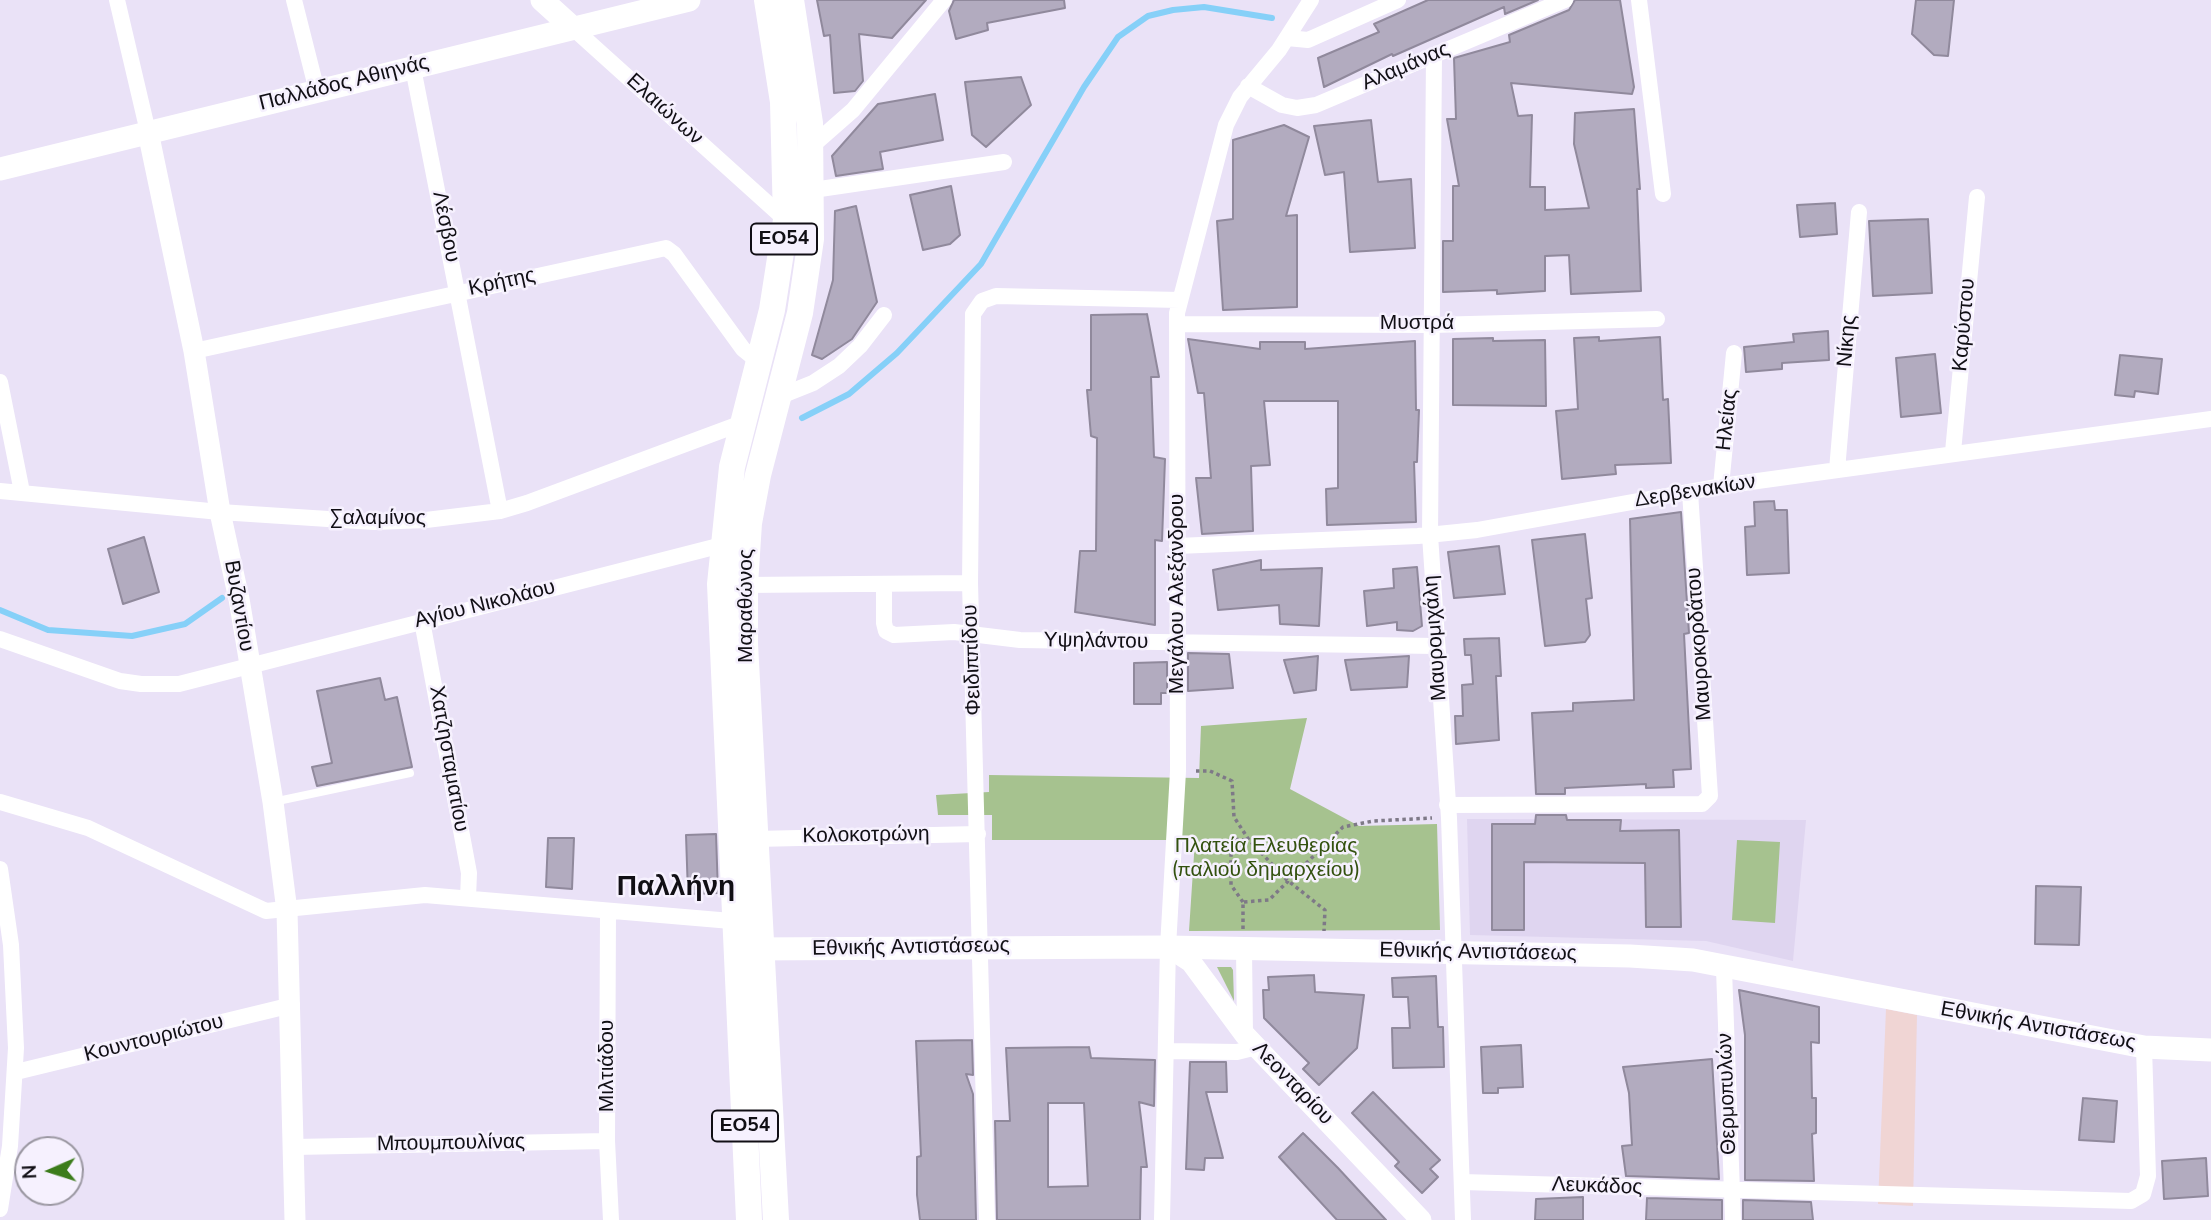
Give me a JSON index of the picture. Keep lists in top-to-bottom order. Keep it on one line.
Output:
{"streets":{"main road":["Παλλάδος Αθιηνάς","Ελαιώνων","ΕΟ54","Μαραθώνος","Εθνικής Αντιστάσεως"],"street":["Αλαμάνας","Λέσβου","Κρήτης","Μυστρά","Καρύστου","Νίκης","Ηλείας","Δερβενακίων","Σαλαμίνος","Μεγάλου Αλεξάνδρου","Αγίου Νικολάου","Βυζαντίου","Μαυρομιχάλη","Υψηλάντου","Μαυροκορδάτου","Φειδιππίδου","Χατζησταματίου","Κολοκοτρώνη","Κουντουριώτου","Μιλτιάδου","Λεονταρίου","Θερμοπυλών","Μπουμπουλίνας","Λευκάδος"]},"crossings":[["Αλαμάνας","Μεγάλου Αλεξάνδρου"],["Αλαμάνας","Μαυρομιχάλη"],["Παλλάδος Αθιηνάς","Ελαιώνων"],["Παλλάδος Αθιηνάς","Λέσβου"],["Παλλάδος Αθιηνάς","Βυζαντίου"],["Ελαιώνων","Μαραθώνος"],["Λέσβου","Κρήτης"],["Λέσβου","Σαλαμίνος"],["Κρήτης","Βυζαντίου"],["Κρήτης","Μαραθώνος"],["Μυστρά","Μεγάλου Αλεξάνδρου"],["Μυστρά","Μαυρομιχάλη"],["Καρύστου","Δερβενακίων"],["Νίκης","Δερβενακίων"],["Ηλείας","Δερβενακίων"],["Δερβενακίων","Μεγάλου Αλεξάνδρου"],["Δερβενακίων","Μαυρομιχάλη"],["Δερβενακίων","Μαυροκορδάτου"],["Σαλαμίνος","Βυζαντίου"],["Σαλαμίνος","Μαραθώνος"],["Μεγάλου Αλεξάνδρου","Υψηλάντου"],["Μεγάλου Αλεξάνδρου","Φειδιππίδου"],["Μεγάλου Αλεξάνδρου","Εθνικής Αντιστάσεως"],["Μεγάλου Αλεξάνδρου","Λεονταρίου"],["Αγίου Νικολάου","Βυζαντίου"],["Αγίου Νικολάου","Μαραθώνος"],["Αγίου Νικολάου","Χατζησταματίου"],["Βυζαντίου","Κουντουριώτου"],["Βυζαντίου","Μπουμπουλίνας"],["Μαραθώνος","Κολοκοτρώνη"],["Μαραθώνος","Εθνικής Αντιστάσεως"],["Μαυρομιχάλη","Υψηλάντου"],["Μαυρομιχάλη","Μαυροκορδάτου"],["Μαυρομιχάλη","Εθνικής Αντιστάσεως"],["Μαυρομιχάλη","Λευκάδος"],["Υψηλάντου","Φειδιππίδου"],["Φειδιππίδου","Κολοκοτρώνη"],["Φειδιππίδου","Εθνικής Αντιστάσεως"],["Εθνικής Αντιστάσεως","Λεονταρίου"],["Εθνικής Αντιστάσεως","Θερμοπυλών"],["Εθνικής Αντιστάσεως","Λευκάδος"],["Μιλτιάδου","Μπουμπουλίνας"],["Θερμοπυλών","Λευκάδος"]],"districts":["Παλλήνη"],"parks":["Πλατεία Ελευθερίας (παλιού δημαρχείου)"],"north":"left"}
